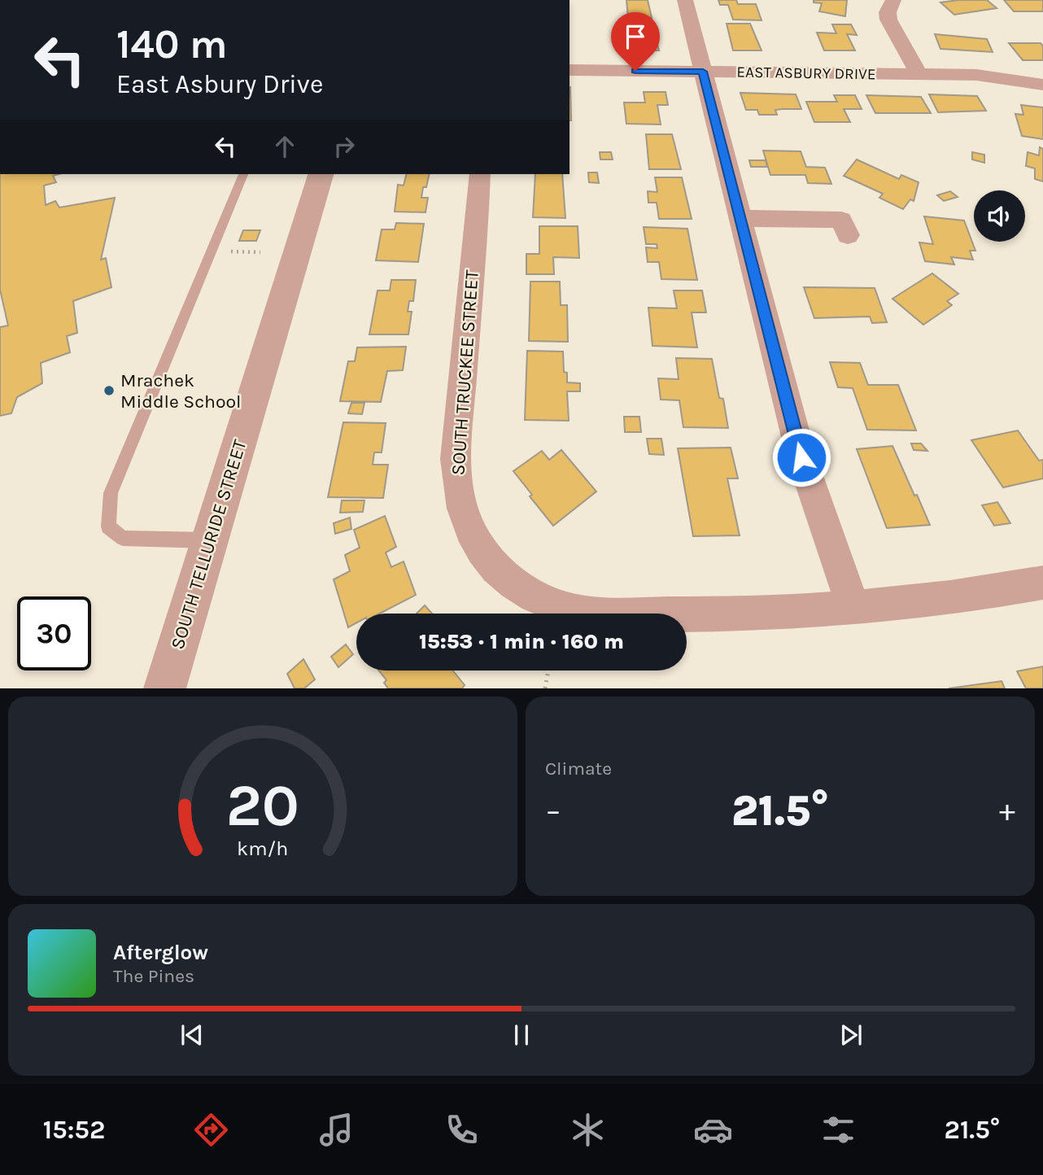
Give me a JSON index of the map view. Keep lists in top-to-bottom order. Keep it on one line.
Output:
{"streets":{"street":["EAST ASBURY DRIVE","SOUTH TRUCKEE STREET","SOUTH TELLURIDE STREET"]},"places":["Mrachek Middle School"],"page":{"turn":["140 m","East Asbury Drive"],"limit":"30","trip":"15:53 · 1 min · 160 m","tile":"Climate","heat":["−","21.5°","+"],"song":["Afterglow","The Pines"],"tabs":["15:52","21.5°"],"gauge":["20","km/h"]}}
